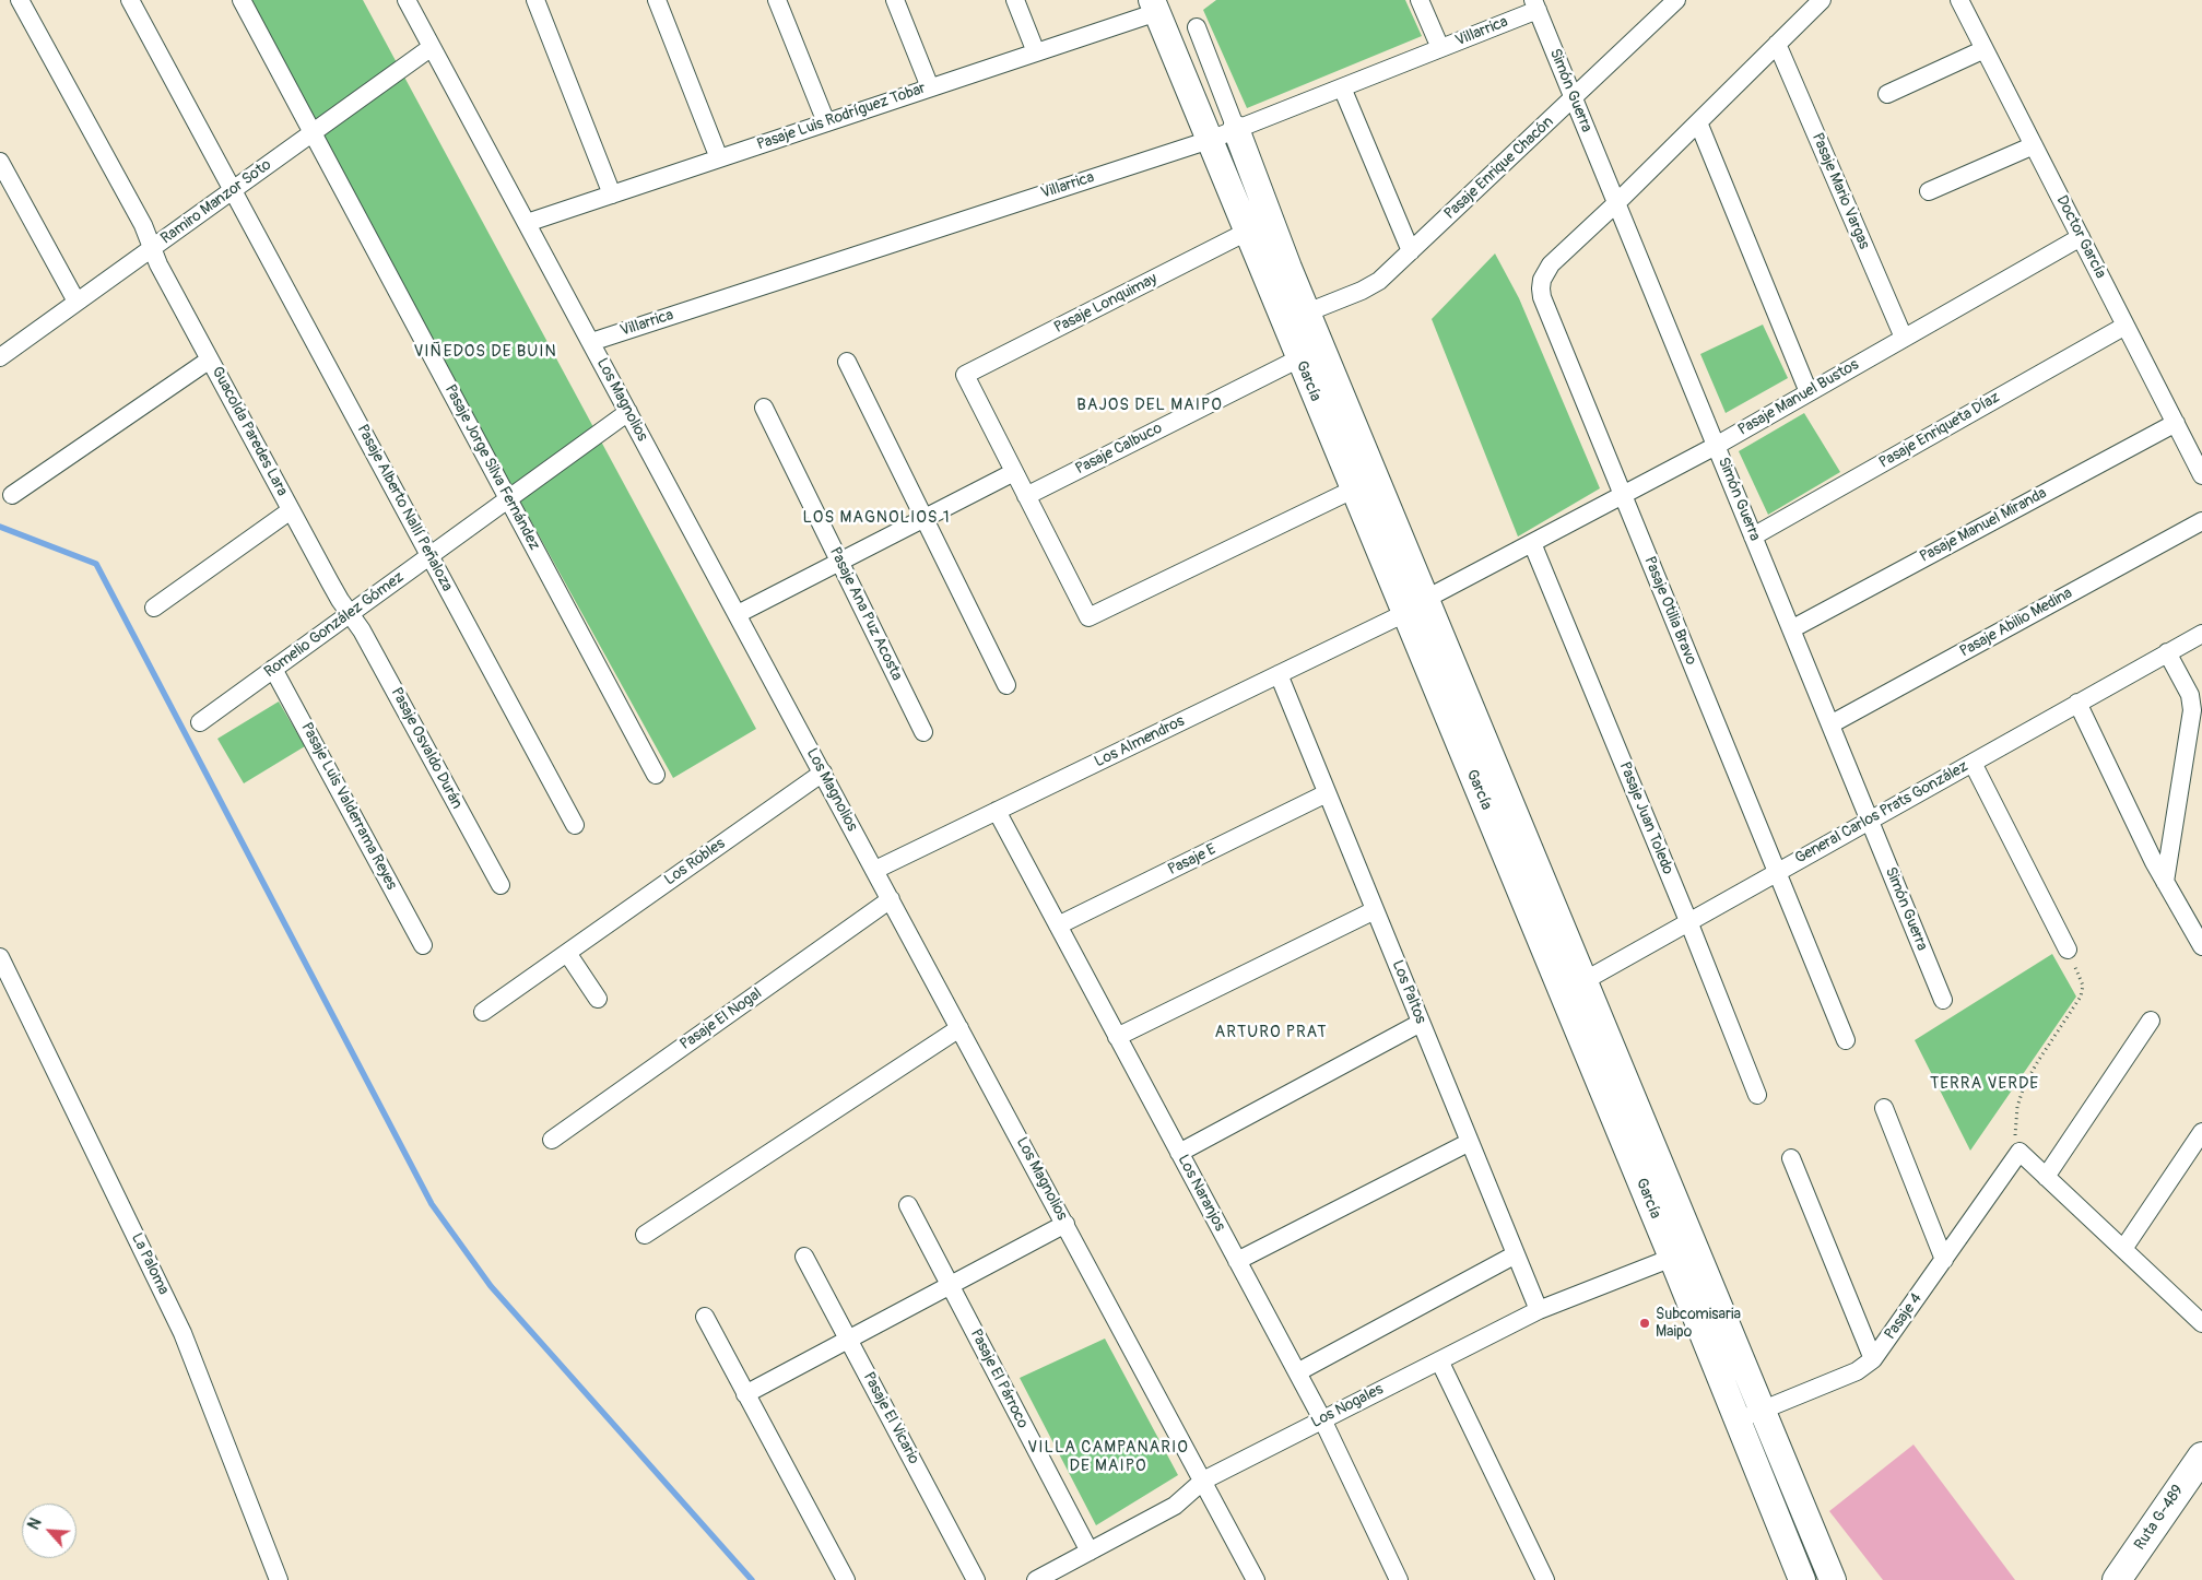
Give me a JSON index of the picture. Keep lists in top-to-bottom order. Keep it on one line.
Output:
{"streets":{"main road":["Ruta G-489"],"street":["Villarrica","Simón Guerra","Pasaje Luis Rodríguez Tobar","Pasaje Enrique Chacón","Pasaje Mario Vargas","Ramiro Manzor Soto","Doctor García","Pasaje Lonquimay","García","Pasaje Manuel Bustos","Los Magnolios","Pasaje Enriqueta Díaz","Guacolda Paredes Lara","Pasaje Calbuco","Pasaje Jorge Silva Fernández","Pasaje Alberto Nallí Peñaloza","Pasaje Manuel Miranda","Pasaje Otilia Bravo","Pasaje Ana Puz Acosta","Pasaje Abilio Medina","Romelio González Gómez","Los Almendros","Pasaje Osvaldo Durán","Pasaje Luis Valderrama Reyes","General Carlos Prats González","Pasaje Juan Toledo","Pasaje E","Los Robles","Los Paltos","Pasaje El Nogal","Los Naranjos","La Paloma","Pasaje 4","Pasaje El Párroco","Los Nogales","Pasaje El Vicario"]},"crossings":[["Villarrica","Simón Guerra"],["Villarrica","García"],["Villarrica","Los Magnolios"],["Simón Guerra","Pasaje Enrique Chacón"],["Simón Guerra","Pasaje Manuel Bustos"],["Simón Guerra","Pasaje Enriqueta Díaz"],["Simón Guerra","Pasaje Manuel Miranda"],["Simón Guerra","Pasaje Otilia Bravo"],["Simón Guerra","Pasaje Abilio Medina"],["Simón Guerra","General Carlos Prats González"],["Pasaje Luis Rodríguez Tobar","García"],["Pasaje Luis Rodríguez Tobar","Los Magnolios"],["Pasaje Enrique Chacón","García"],["Pasaje Mario Vargas","Pasaje Manuel Bustos"],["Pasaje Mario Vargas","Pasaje Otilia Bravo"],["Ramiro Manzor Soto","Los Magnolios"],["Ramiro Manzor Soto","Guacolda Paredes Lara"],["Ramiro Manzor Soto","Pasaje Jorge Silva Fernández"],["Ramiro Manzor Soto","Pasaje Alberto Nallí Peñaloza"],["Doctor García","Pasaje Manuel Bustos"],["Doctor García","Pasaje Enriqueta Díaz"],["Doctor García","Pasaje Manuel Miranda"],["Pasaje Lonquimay","García"],["García","Pasaje Manuel Bustos"],["García","Pasaje Calbuco"],["García","Los Almendros"],["García","General Carlos Prats González"],["García","Pasaje 4"],["García","Los Nogales"],["Pasaje Manuel Bustos","Pasaje Otilia Bravo"],["Pasaje Manuel Bustos","Pasaje Juan Toledo"],["Los Magnolios","Romelio González Gómez"],["Los Magnolios","Los Almendros"],["Los Magnolios","Los Robles"],["Los Magnolios","Pasaje El Nogal"],["Los Magnolios","Los Nogales"],["Guacolda Paredes Lara","Romelio González Gómez"],["Guacolda Paredes Lara","Pasaje Osvaldo Durán"],["Pasaje Jorge Silva Fernández","Romelio González Gómez"],["Pasaje Alberto Nallí Peñaloza","Romelio González Gómez"],["Pasaje Otilia Bravo","General Carlos Prats González"],["Romelio González Gómez","Pasaje Osvaldo Durán"],["Romelio González Gómez","Pasaje Luis Valderrama Reyes"],["Los Almendros","Los Paltos"],["Los Almendros","Los Naranjos"],["General Carlos Prats González","Pasaje Juan Toledo"],["Pasaje E","Los Paltos"],["Pasaje E","Los Naranjos"],["Los Paltos","Los Nogales"],["Los Naranjos","Los Nogales"],["Pasaje El Párroco","Los Nogales"]],"districts":["VIÑEDOS DE BUIN","BAJOS DEL MAIPO","LOS MAGNOLIOS 1","ARTURO PRAT","TERRA VERDE","VILLA CAMPANARIO DE MAIPO"],"places":["Subcomisaria Maipo"],"north":"top left"}
